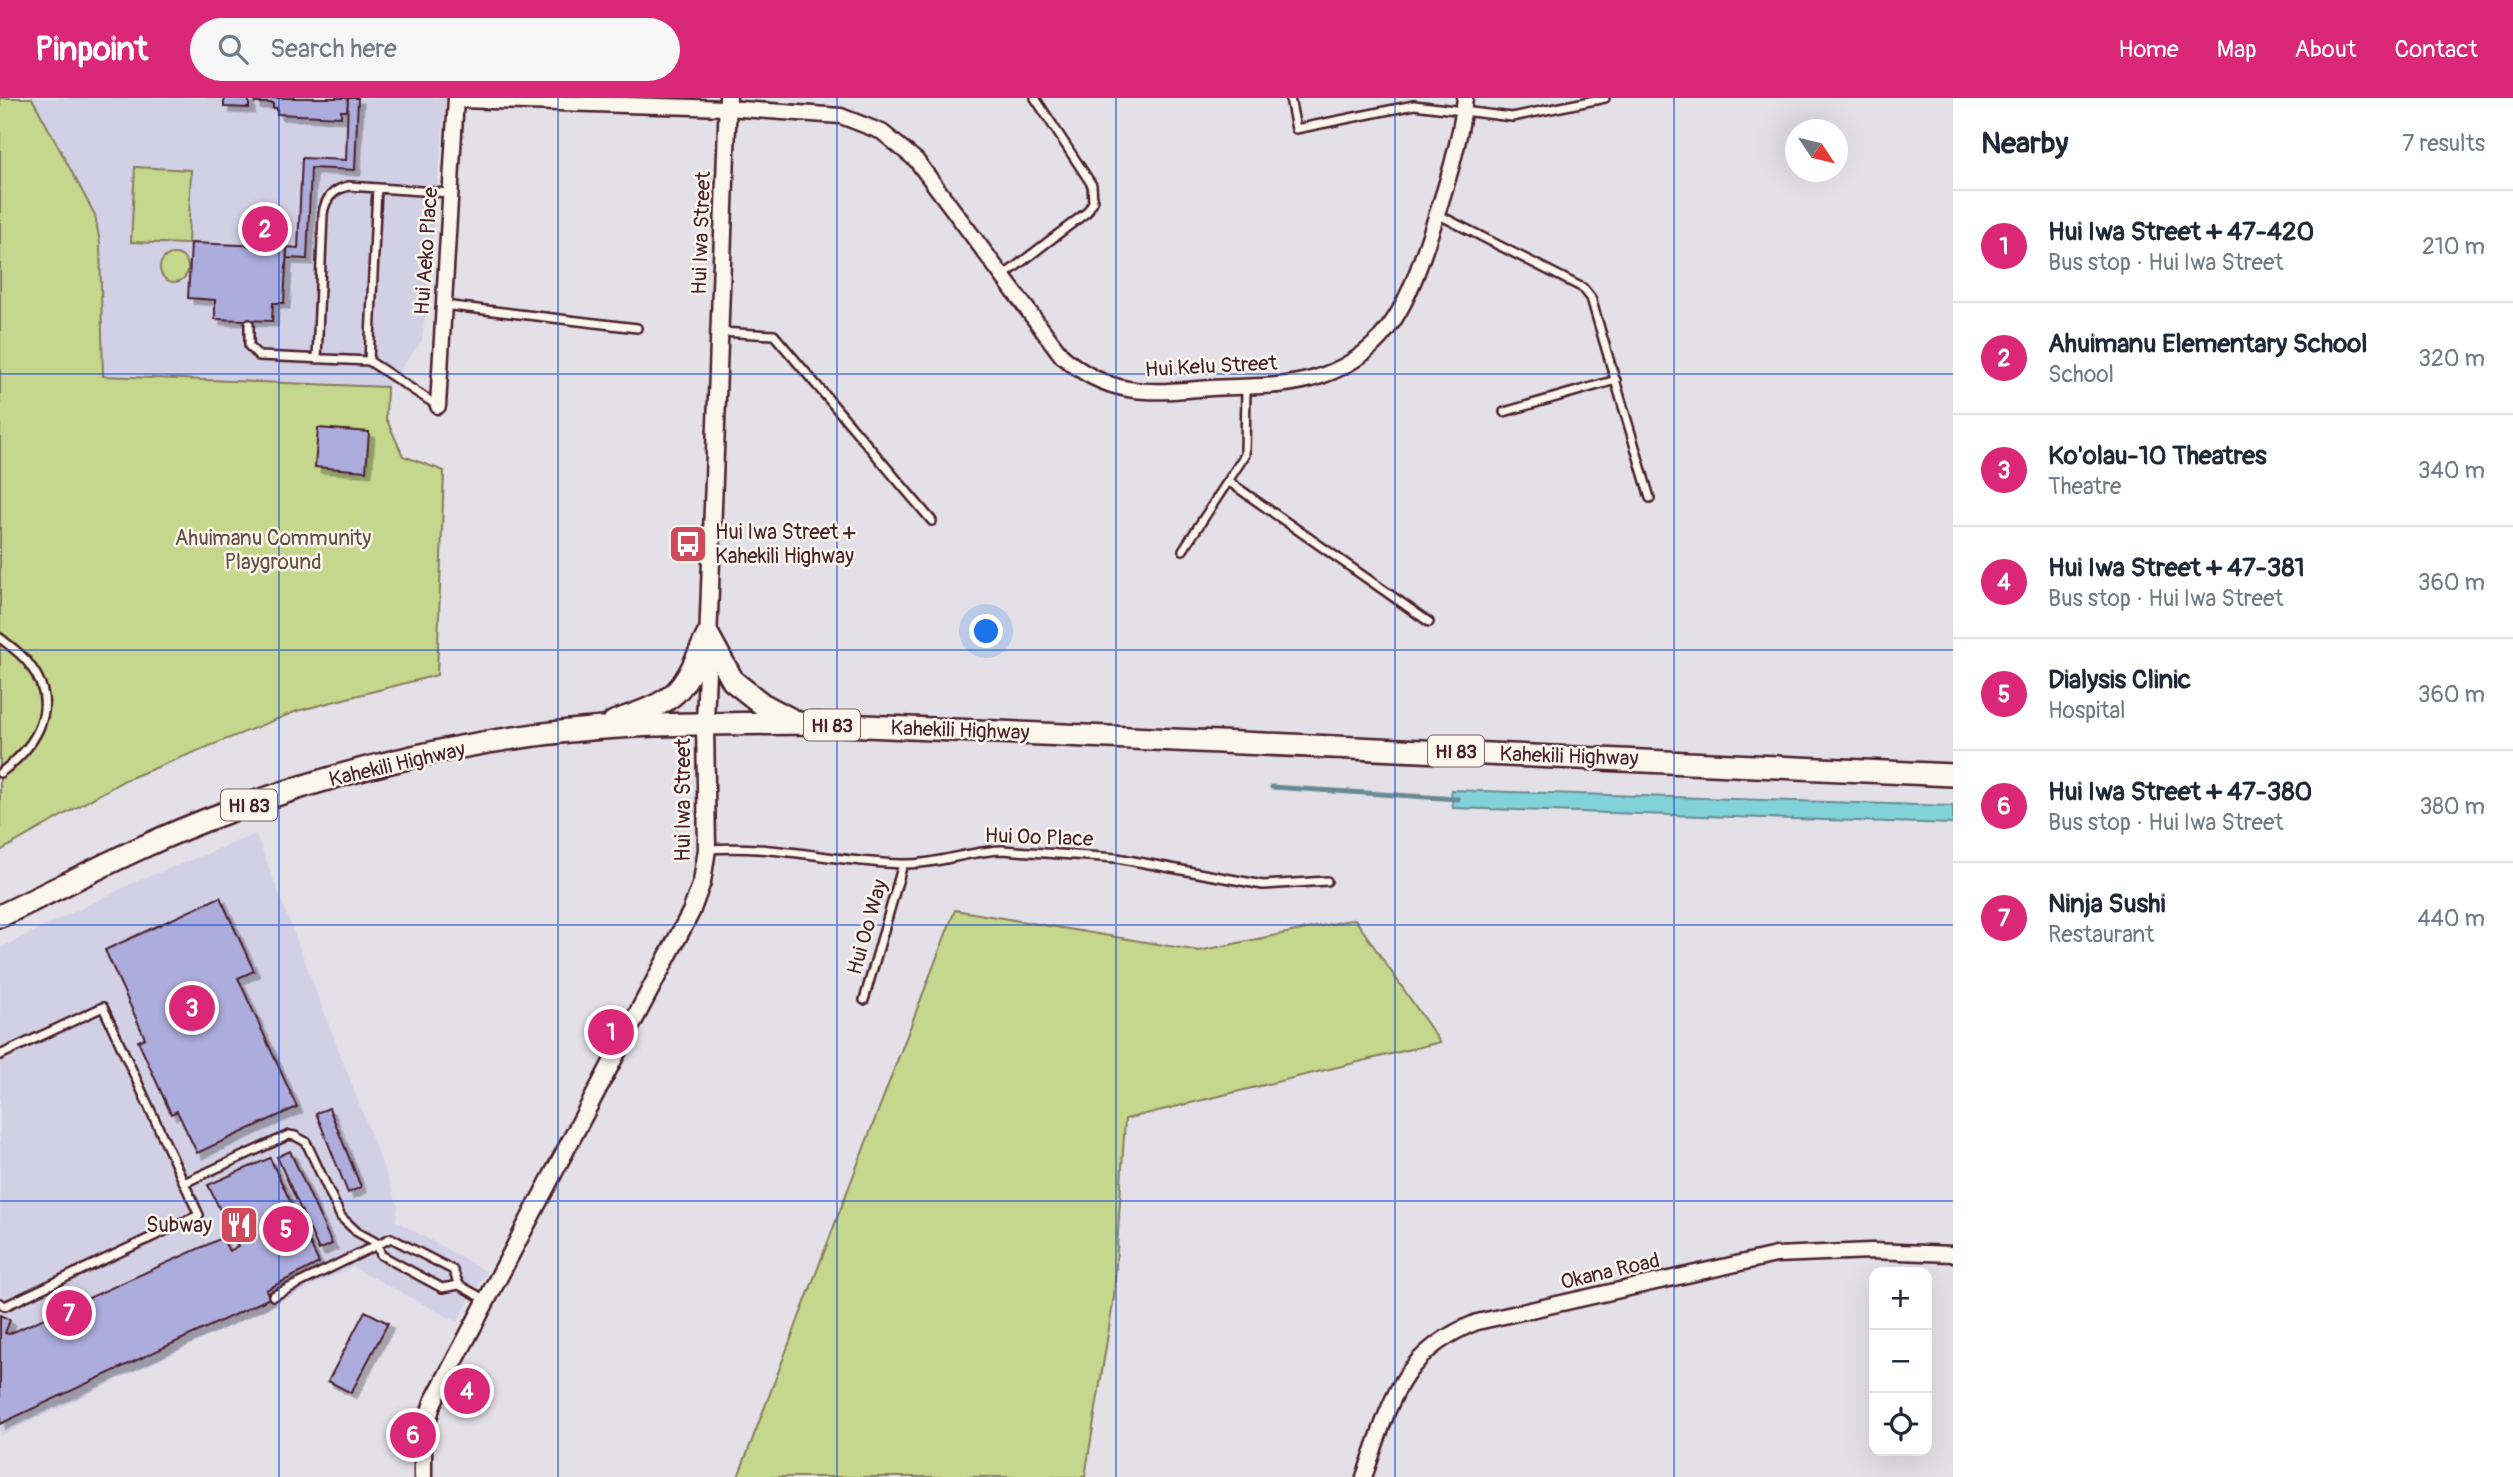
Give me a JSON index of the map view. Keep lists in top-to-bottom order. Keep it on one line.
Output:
{"streets":{"main road":["HI 83","Kahekili Highway"],"street":["Hui Iwa Street","Hui Aeko Place","Hui Kelu Street","Okana Road"],"lane":["Hui Oo Place","Hui Oo Way"]},"crossings":[["Hui Iwa Street","Hui Kelu Street"],["Hui Iwa Street","Kahekili Highway"],["Hui Iwa Street","Hui Oo Place"],["Hui Aeko Place","Hui Kelu Street"],["Hui Oo Place","Hui Oo Way"]],"parks":["Ahuimanu Community Playground"],"places":{"bus stop":["Hui Iwa Street + Kahekili Highway"],"restaurant":["Subway"]},"north":"bottom right","page":{"header":"Pinpoint","search":"Search here","nav":["Home","Map","About","Contact"],"heading":["Nearby","7 results"],"list":[{"mark":"1","name":"Hui Iwa Street + 47-420","note":"Bus stop · Hui Iwa Street","value":"210 m"},{"mark":"2","name":"Ahuimanu Elementary School","note":"School","value":"320 m"},{"mark":"3","name":"Ko'olau-10 Theatres","note":"Theatre","value":"340 m"},{"mark":"4","name":"Hui Iwa Street + 47-381","note":"Bus stop · Hui Iwa Street","value":"360 m"},{"mark":"5","name":"Dialysis Clinic","note":"Hospital","value":"360 m"},{"mark":"6","name":"Hui Iwa Street + 47-380","note":"Bus stop · Hui Iwa Street","value":"380 m"},{"mark":"7","name":"Ninja Sushi","note":"Restaurant","value":"440 m"}],"pins":["2","3","1","5","7","4","6"],"map_buttons":["+","−"]}}
